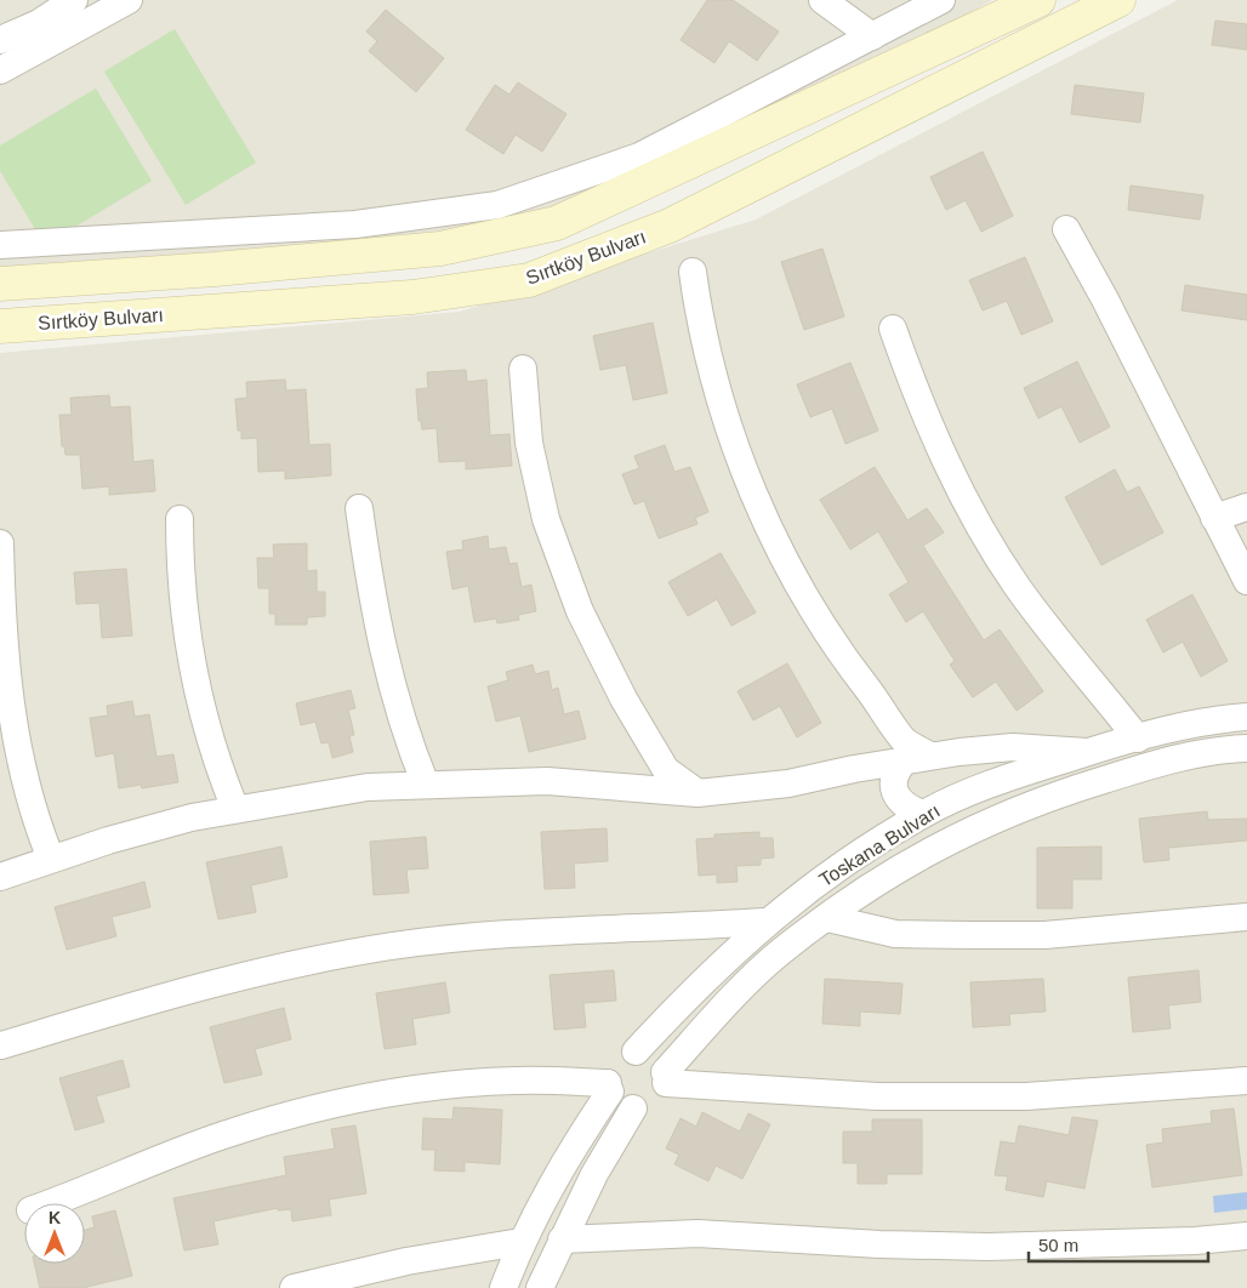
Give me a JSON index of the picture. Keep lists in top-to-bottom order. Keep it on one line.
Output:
{"streets":{"main road":["Sırtköy Bulvarı"],"street":["Toskana Bulvarı"]},"scale_bar":"50 m","north":"top"}
